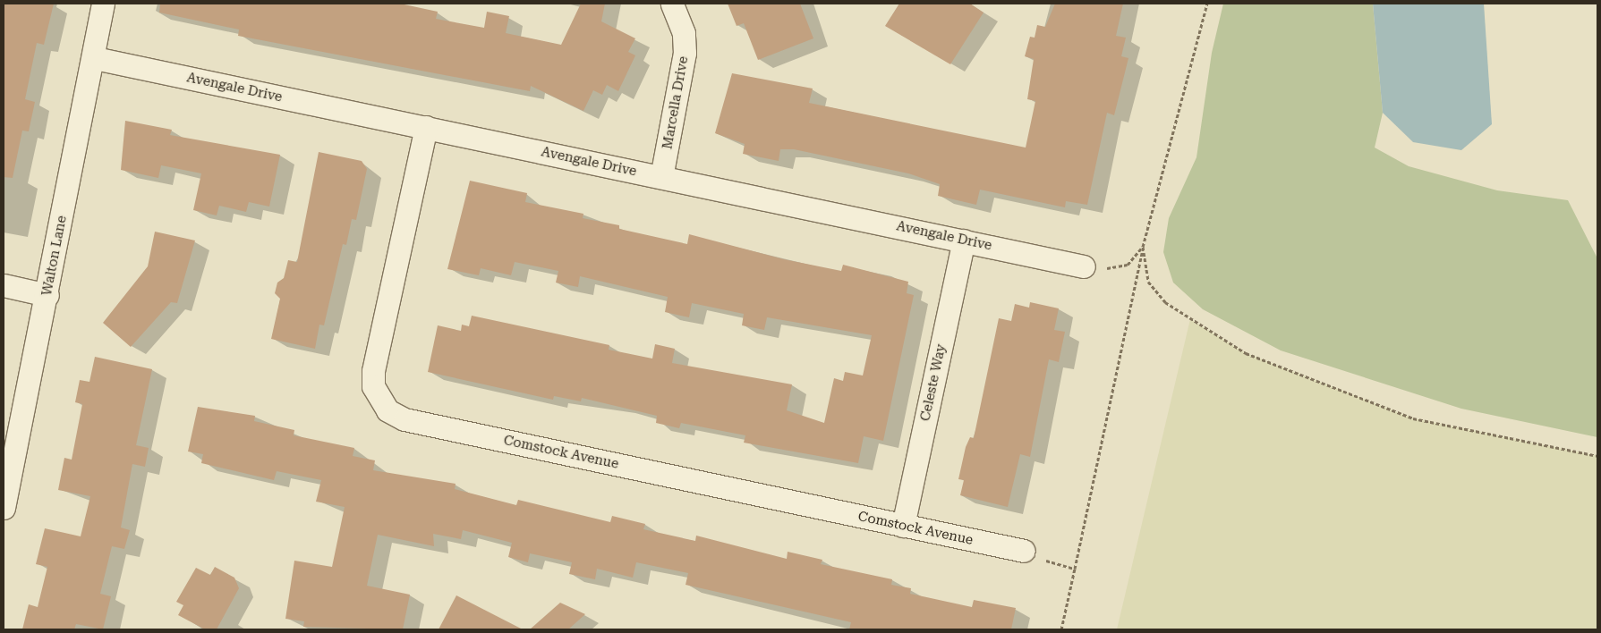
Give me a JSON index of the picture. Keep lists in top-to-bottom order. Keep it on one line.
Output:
{"streets":{"street":["Avengale Drive","Marcella Drive","Walton Lane","Celeste Way","Comstock Avenue"]},"crossings":[["Avengale Drive","Marcella Drive"],["Avengale Drive","Walton Lane"],["Avengale Drive","Celeste Way"],["Avengale Drive","Comstock Avenue"],["Celeste Way","Comstock Avenue"]]}
